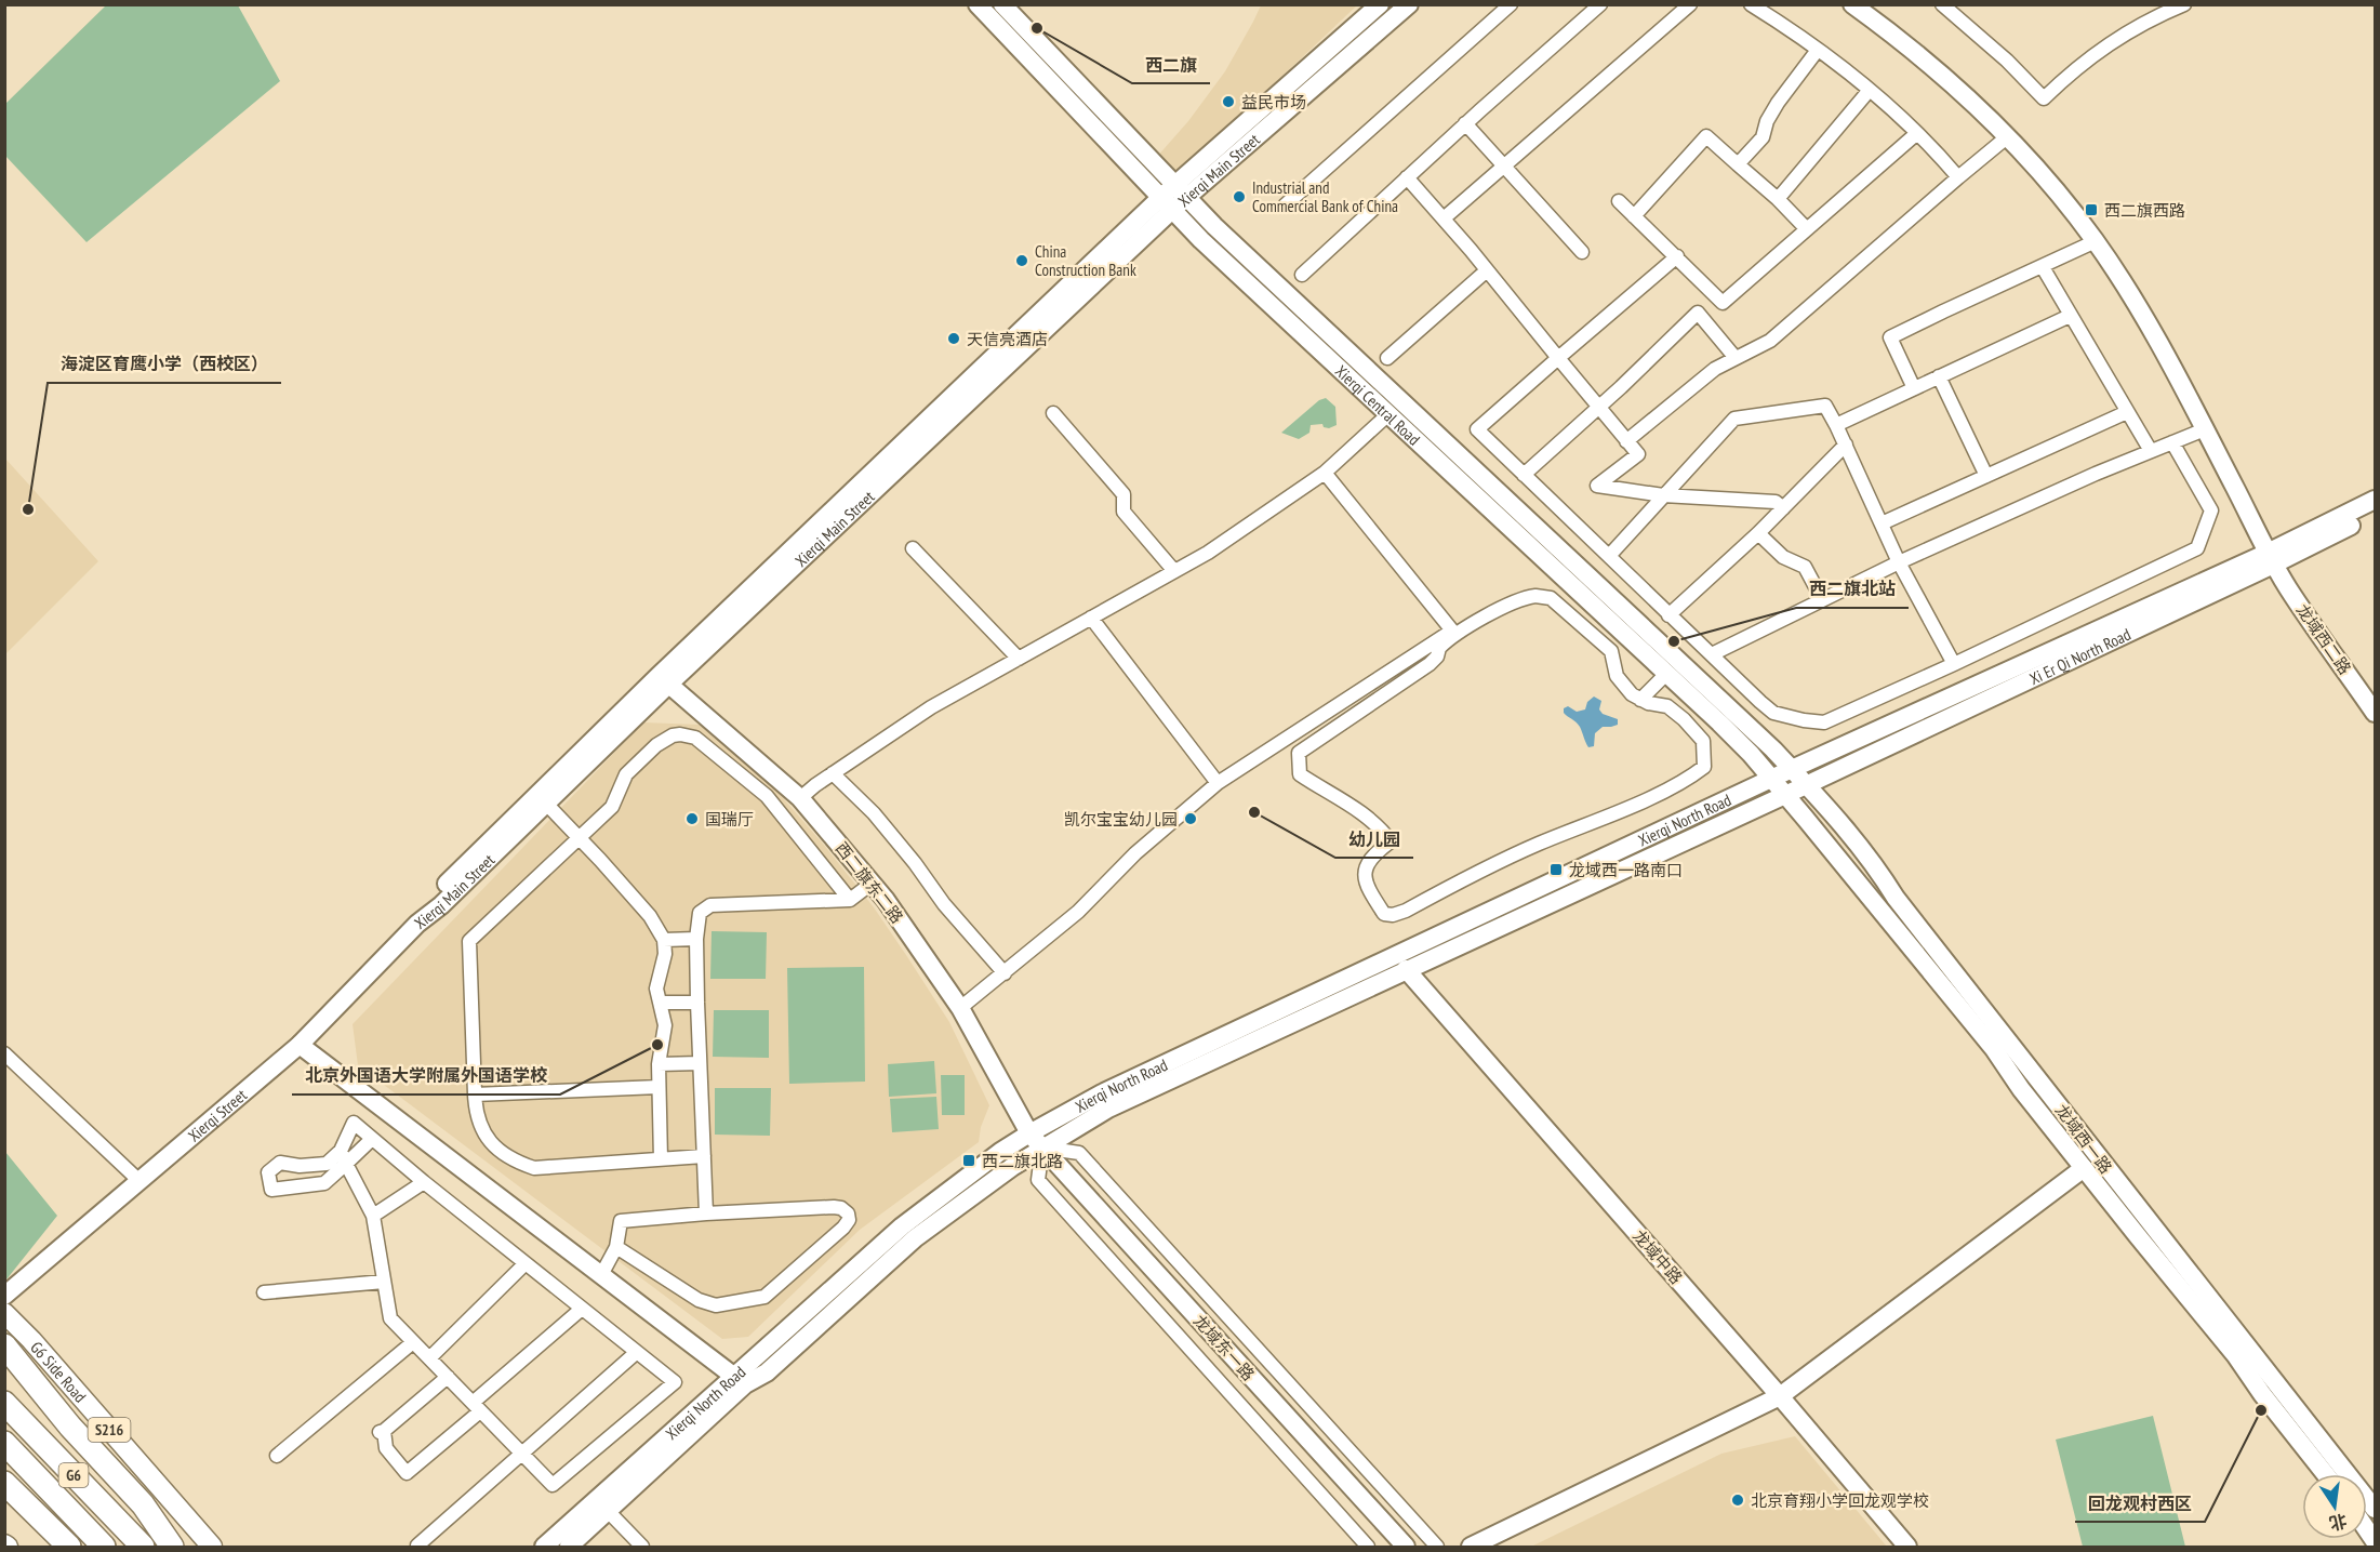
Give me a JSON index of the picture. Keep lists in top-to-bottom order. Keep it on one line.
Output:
{"streets":{"highway":["G6"],"main road":["Xierqi Main Street","Xierqi Central Road","龙域西二路","Xi Er Qi North Road","Xierqi North Road","西二旗东二路","Xierqi Street","龙域西一路","龙域中路","龙域东一路","G6 Side Road","S216"]},"crossings":[["Xierqi Main Street","Xierqi Central Road"],["Xierqi Main Street","西二旗东二路"],["Xierqi Main Street","Xierqi Street"],["Xierqi Central Road","Xi Er Qi North Road"],["Xierqi Central Road","Xierqi North Road"],["Xierqi Central Road","龙域西一路"],["龙域西二路","Xi Er Qi North Road"],["Xi Er Qi North Road","Xierqi North Road"],["Xi Er Qi North Road","龙域西一路"],["Xierqi North Road","西二旗东二路"],["Xierqi North Road","龙域西一路"],["Xierqi North Road","龙域中路"],["Xierqi North Road","龙域东一路"],["西二旗东二路","龙域东一路"]],"places":{"other":["西二旗","益民市场","Industrial and Commercial Bank of China","China Construction Bank","天信亮酒店","海淀区育鹰小学（西校区）","西二旗北站","幼儿园","国瑞厅","凯尔宝宝幼儿园","北京外国语大学附属外国语学校","回龙观村西区","北京育翔小学回龙观学校"],"transit":["西二旗西路","龙域西一路南口","西二旗北路"]},"north":"bottom"}
